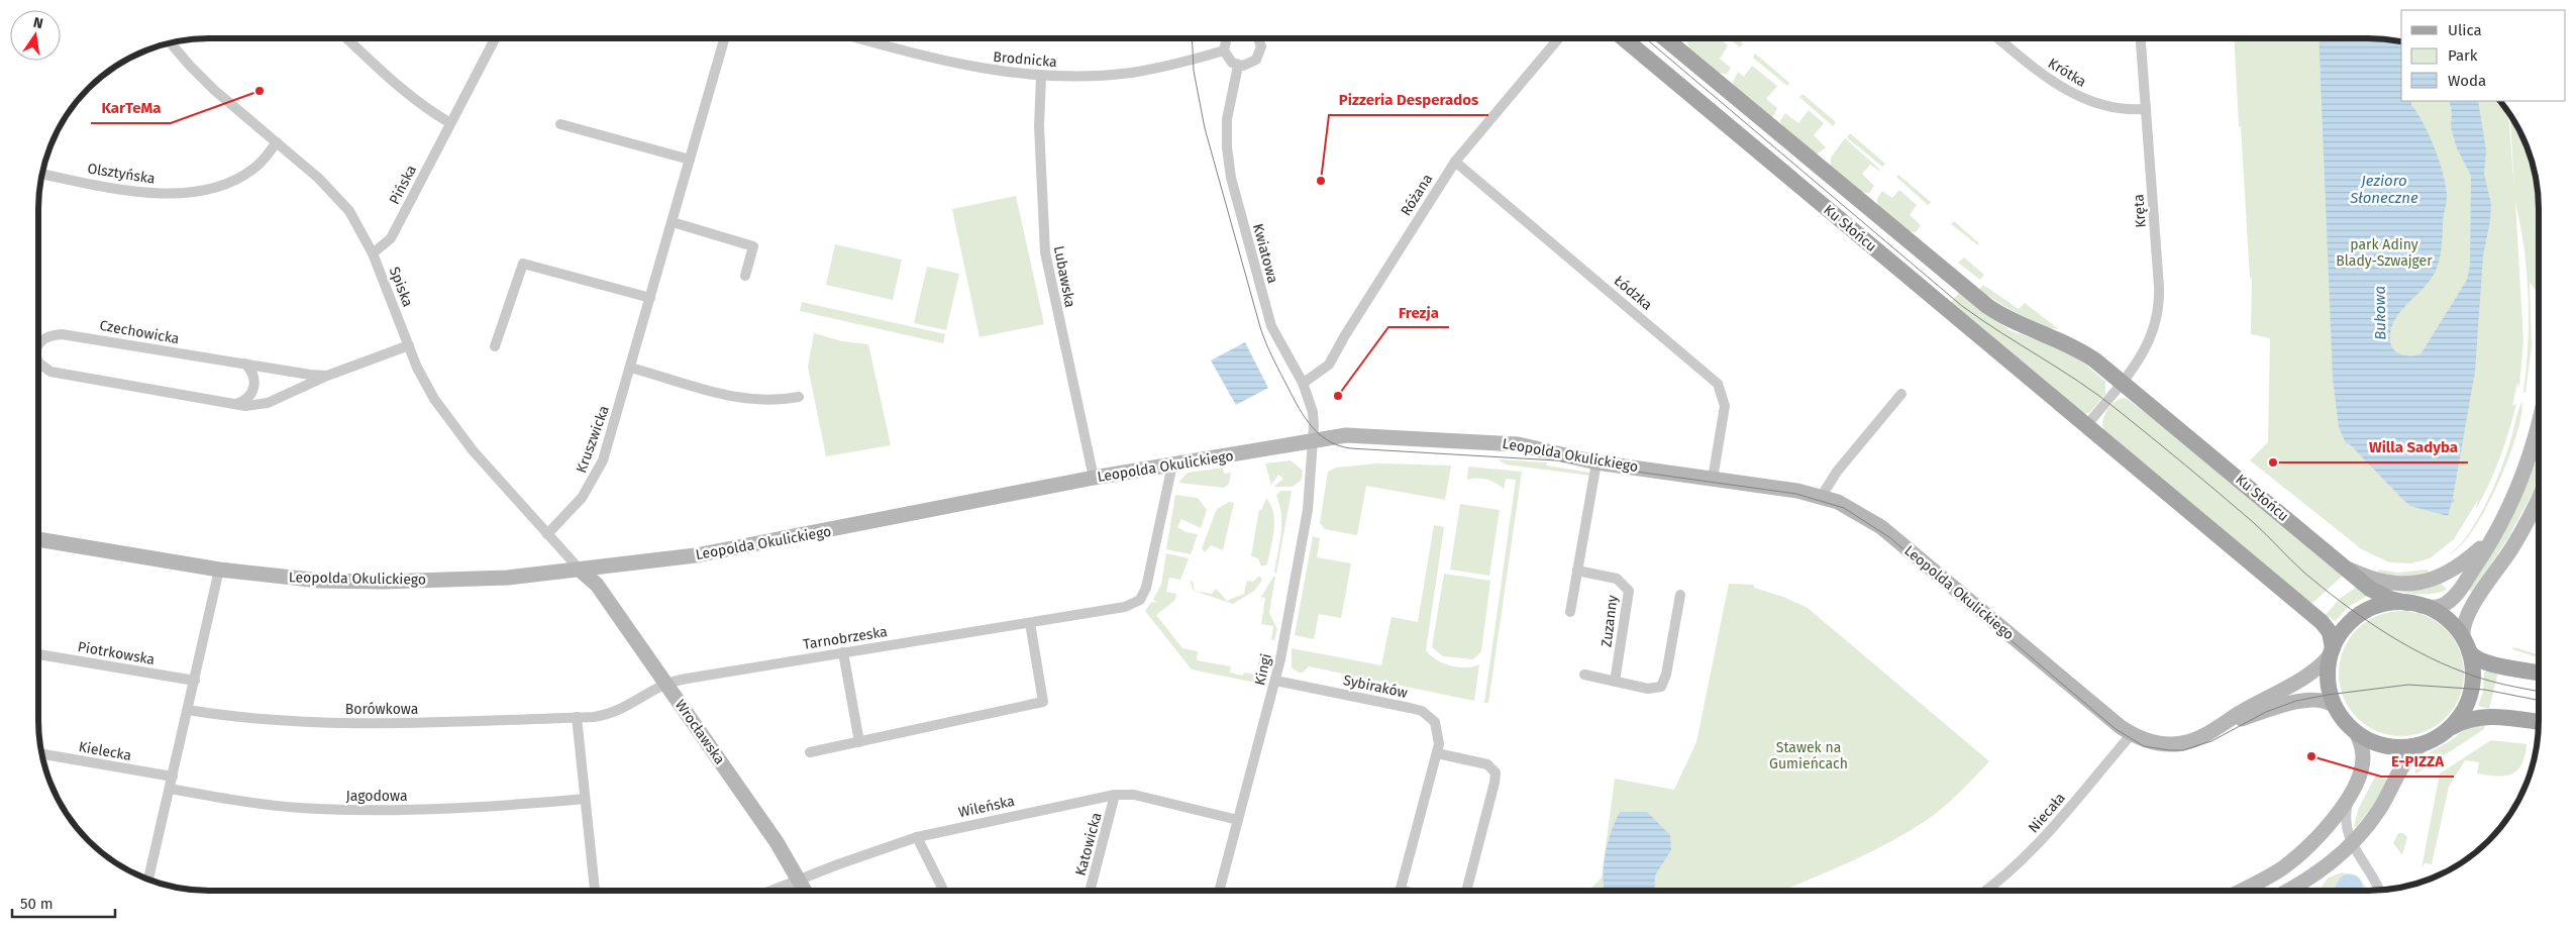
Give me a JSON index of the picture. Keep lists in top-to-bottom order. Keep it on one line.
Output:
{"streets":{"main road":["Ku Słońcu"],"street":["Brodnicka","Krótka","Olsztyńska","Pińska","Różana","Kręta","Kwiatowa","Lubawska","Spiska","Łódzka","Czechowicka","Kruszwicka","Leopolda Okulickiego","Zuzanny","Tarnobrzeska","Piotrkowska","Kingi","Sybiraków","Borówkowa","Wrocławska","Kielecka","Jagodowa","Wileńska","Niecała","Katowicka"]},"crossings":[["Brodnicka","Lubawska"],["Krótka","Kręta"],["Olsztyńska","Spiska"],["Pińska","Spiska"],["Różana","Kwiatowa"],["Różana","Łódzka"],["Kręta","Ku Słońcu"],["Ku Słońcu","Leopolda Okulickiego"],["Kwiatowa","Leopolda Okulickiego"],["Kwiatowa","Kingi"],["Lubawska","Leopolda Okulickiego"],["Spiska","Czechowicka"],["Spiska","Kruszwicka"],["Spiska","Leopolda Okulickiego"],["Spiska","Wrocławska"],["Łódzka","Leopolda Okulickiego"],["Leopolda Okulickiego","Tarnobrzeska"],["Leopolda Okulickiego","Kingi"],["Leopolda Okulickiego","Wrocławska"],["Leopolda Okulickiego","Niecała"],["Tarnobrzeska","Borówkowa"],["Tarnobrzeska","Wrocławska"],["Kingi","Sybiraków"],["Kingi","Wileńska"],["Borówkowa","Wrocławska"],["Wrocławska","Wileńska"],["Wileńska","Katowicka"]],"water":["Jezioro Słoneczne","Bukowa"],"parks":["park Adiny Blady-Szwajger","Stawek na Gumieńcach"],"places":["KarTeMa","Pizzeria Desperados","Frezja","Willa Sadyba","E-PIZZA"],"legend":["Ulica","Park","Woda"],"scale_bar":"50 m","north":"top"}
